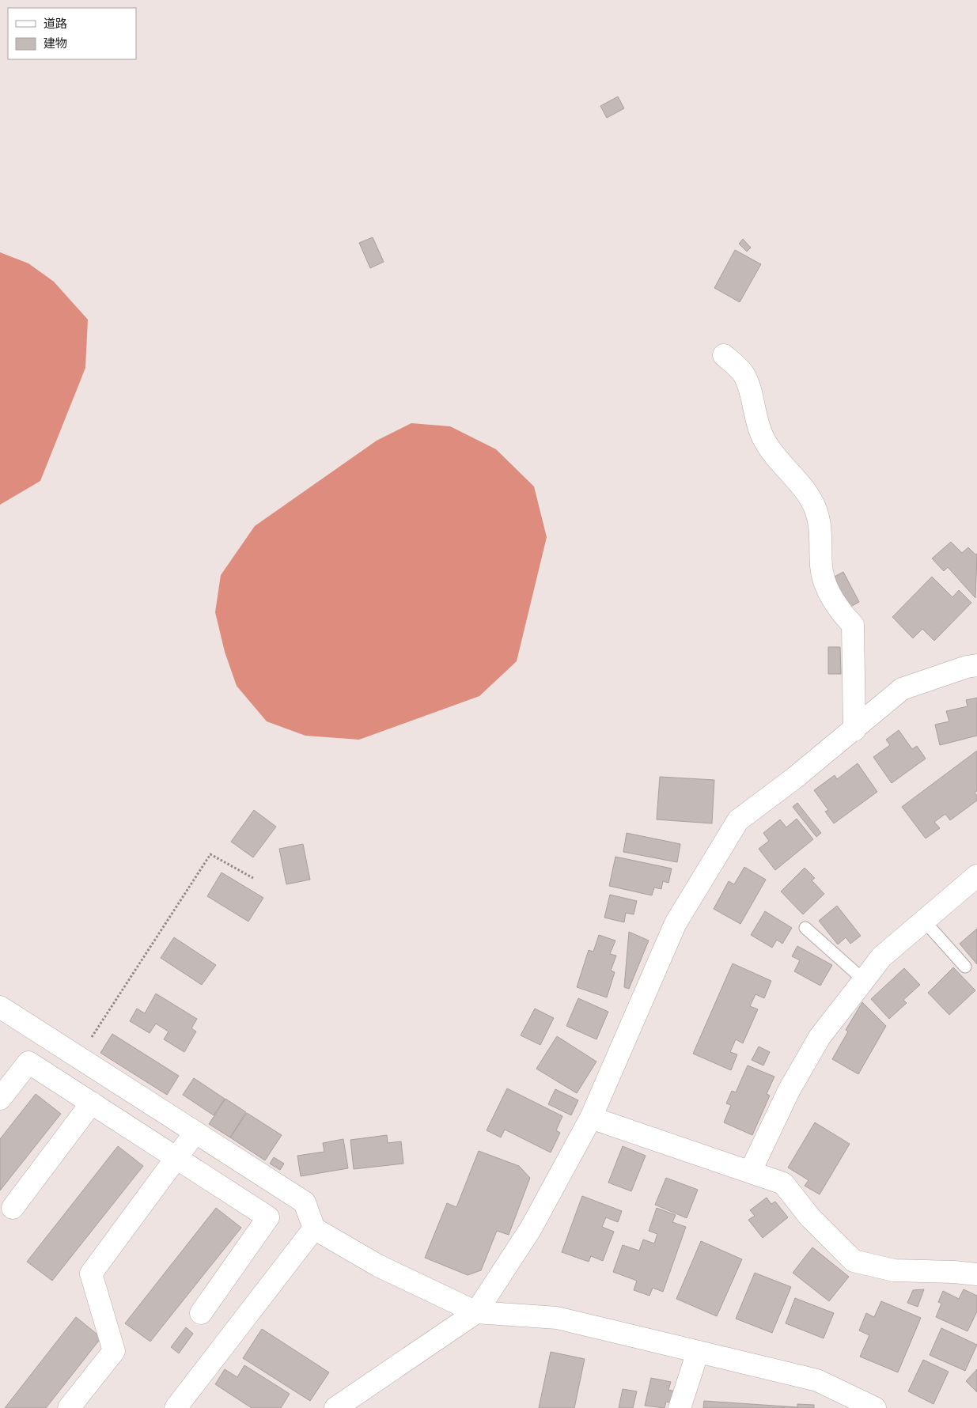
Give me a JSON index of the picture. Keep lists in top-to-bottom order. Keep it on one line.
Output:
{"legend":["道路","建物"]}
